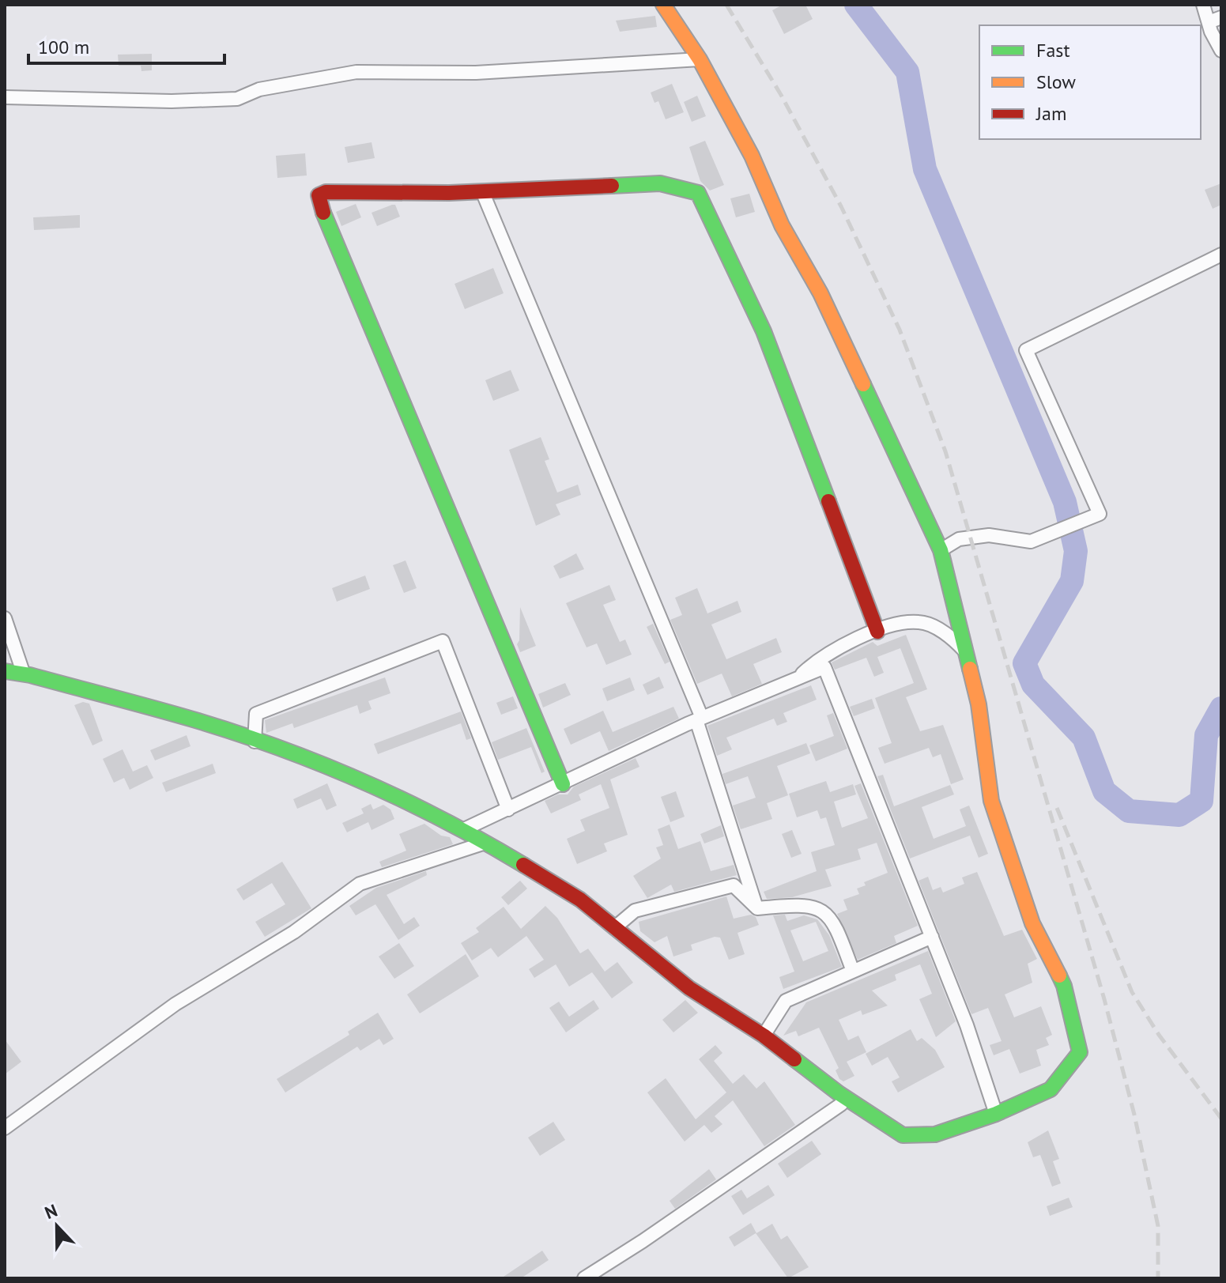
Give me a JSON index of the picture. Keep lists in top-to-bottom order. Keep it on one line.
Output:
{"legend":["Fast","Slow","Jam"],"scale_bar":"100 m","north":"top"}
